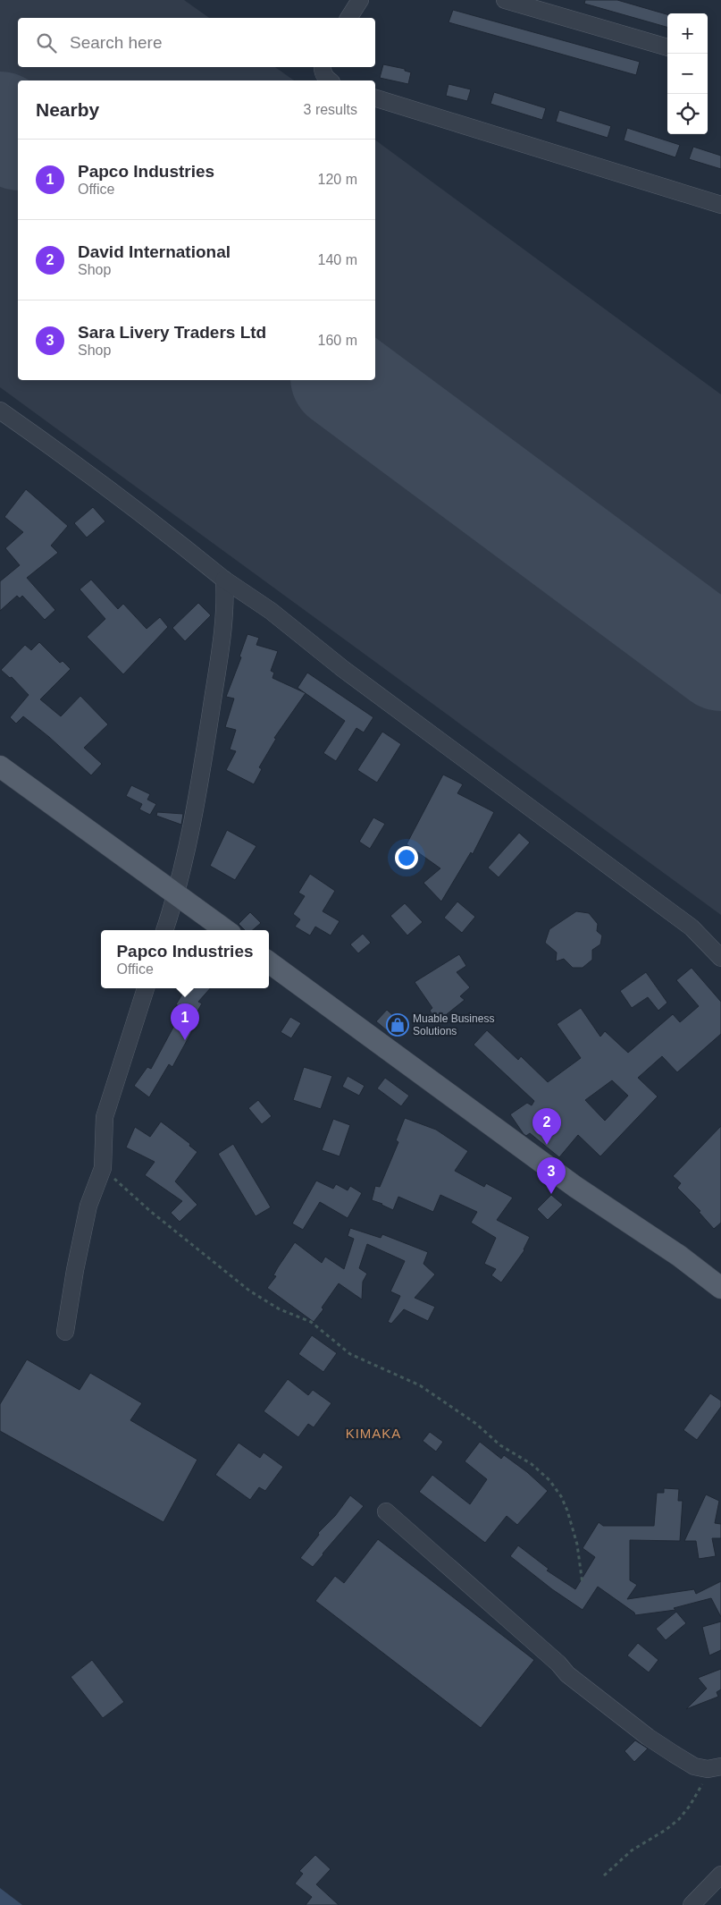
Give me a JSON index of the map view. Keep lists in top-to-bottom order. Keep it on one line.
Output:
{"districts":["KIMAKA"],"places":{"shop":["Muable Business Solutions"]},"page":{"map_buttons":["+","−"],"search":"Search here","heading":["Nearby","3 results"],"list":[{"mark":"1","name":"Papco Industries","note":"Office","value":"120 m"},{"mark":"2","name":"David International","note":"Shop","value":"140 m"},{"mark":"3","name":"Sara Livery Traders Ltd","note":"Shop","value":"160 m"}],"popup":["Papco Industries","Office"],"pins":["1","2","3"]}}
